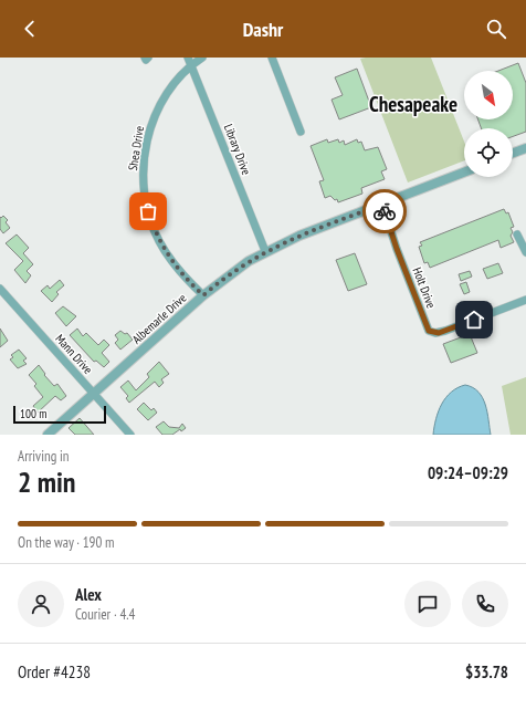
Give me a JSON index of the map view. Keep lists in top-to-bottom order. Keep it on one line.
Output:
{"streets":{"street":["Shea Drive","Library Drive","Holt Drive","Albemarle Drive","Mann Drive"]},"crossings":[["Shea Drive","Library Drive"],["Shea Drive","Albemarle Drive"],["Library Drive","Albemarle Drive"],["Holt Drive","Albemarle Drive"],["Albemarle Drive","Mann Drive"]],"districts":["Chesapeake"],"scale_bar":"100 m","north":"bottom right","page":{"header":"Dashr","scale":"100 m","heading":["2 min","Arriving in","09:24–09:29"],"panel":["Alex","Courier · 4.4","Order #4238","$33.78"],"bar":"On the way · 190 m"}}
